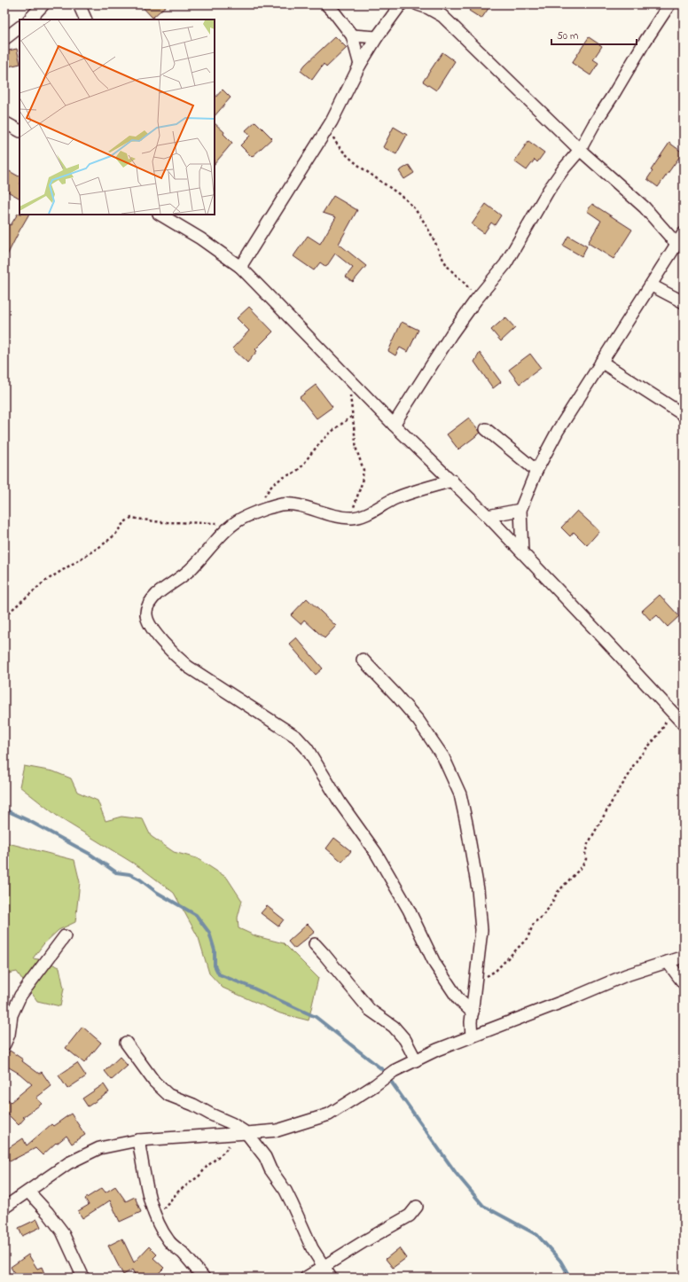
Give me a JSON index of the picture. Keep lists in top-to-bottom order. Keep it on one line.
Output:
{"scale_bar":"50 m"}
